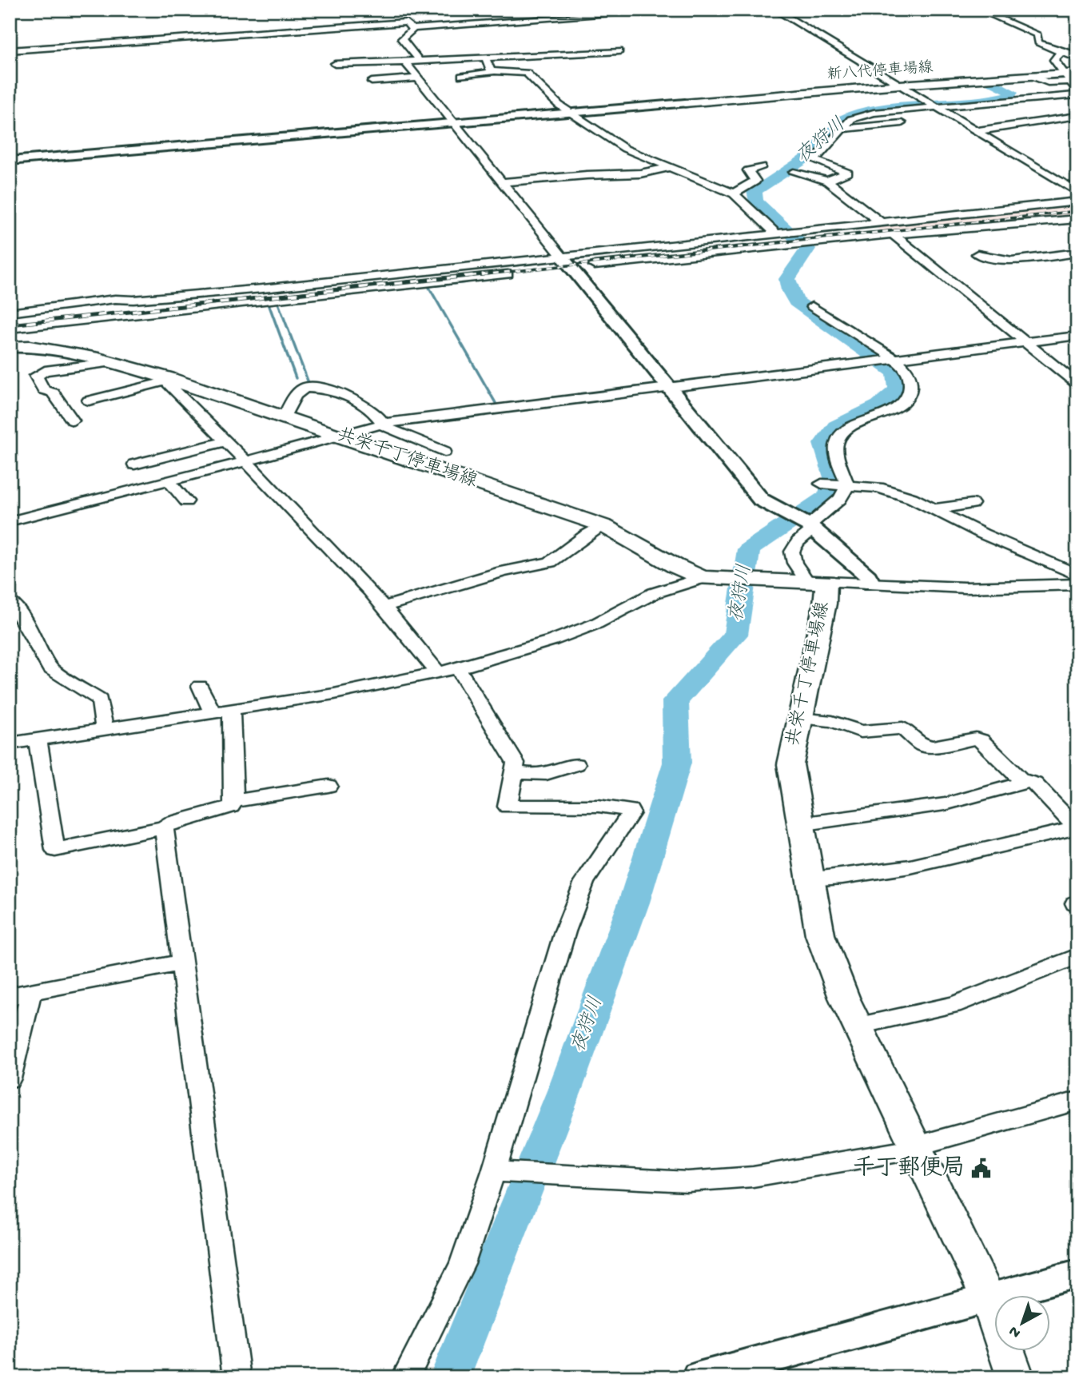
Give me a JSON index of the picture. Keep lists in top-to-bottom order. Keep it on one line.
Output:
{"streets":{"main road":["新八代停車場線","共栄千丁停車場線"]},"water":["夜狩川"],"places":{"public building":["千丁郵便局"]},"north":"bottom left"}
